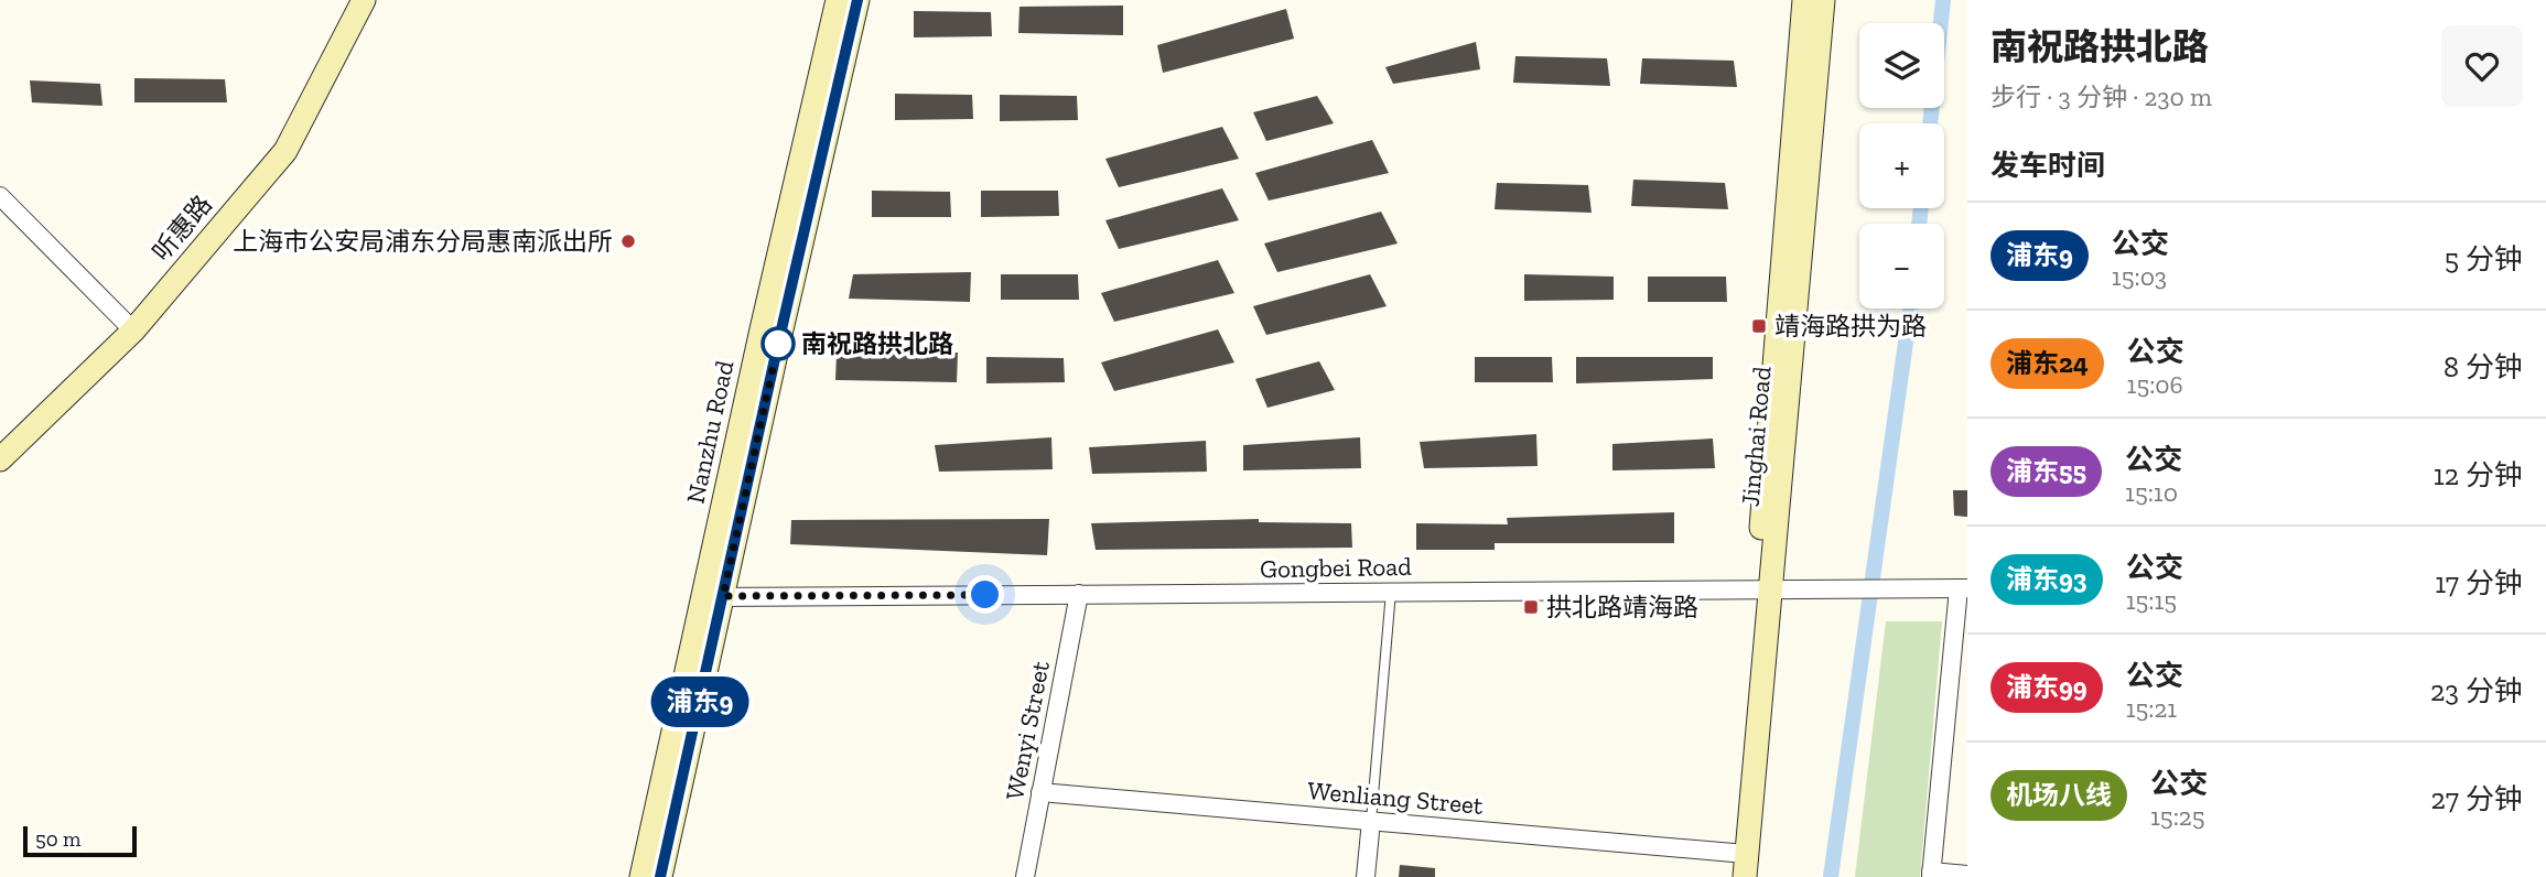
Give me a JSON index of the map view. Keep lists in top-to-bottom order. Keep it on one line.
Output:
{"streets":{"street":["听惠路","Nanzhu Road","Jinghai Road","Gongbei Road","Wenyi Street","Wenliang Street"]},"crossings":[["Nanzhu Road","Gongbei Road"],["Jinghai Road","Gongbei Road"],["Jinghai Road","Wenliang Street"],["Gongbei Road","Wenyi Street"],["Wenyi Street","Wenliang Street"]],"places":{"other":["上海市公安局浦东分局惠南派出所","南祝路拱北路"],"transit":["靖海路拱为路","拱北路靖海路"]},"lines":["bus line 浦东9"],"scale_bar":"50 m","page":{"on_map":"浦东9","heading":[["南祝路拱北路","步行 · 3 分钟 · 230 m"],"发车时间"],"map_buttons":["+","−"],"list":[{"mark":"浦东9","name":"公交","note":"15:03","value":"5 分钟"},{"mark":"浦东24","name":"公交","note":"15:06","value":"8 分钟"},{"mark":"浦东55","name":"公交","note":"15:10","value":"12 分钟"},{"mark":"浦东93","name":"公交","note":"15:15","value":"17 分钟"},{"mark":"浦东99","name":"公交","note":"15:21","value":"23 分钟"},{"mark":"机场八线","name":"公交","note":"15:25","value":"27 分钟"}],"scale":"50 m"}}
